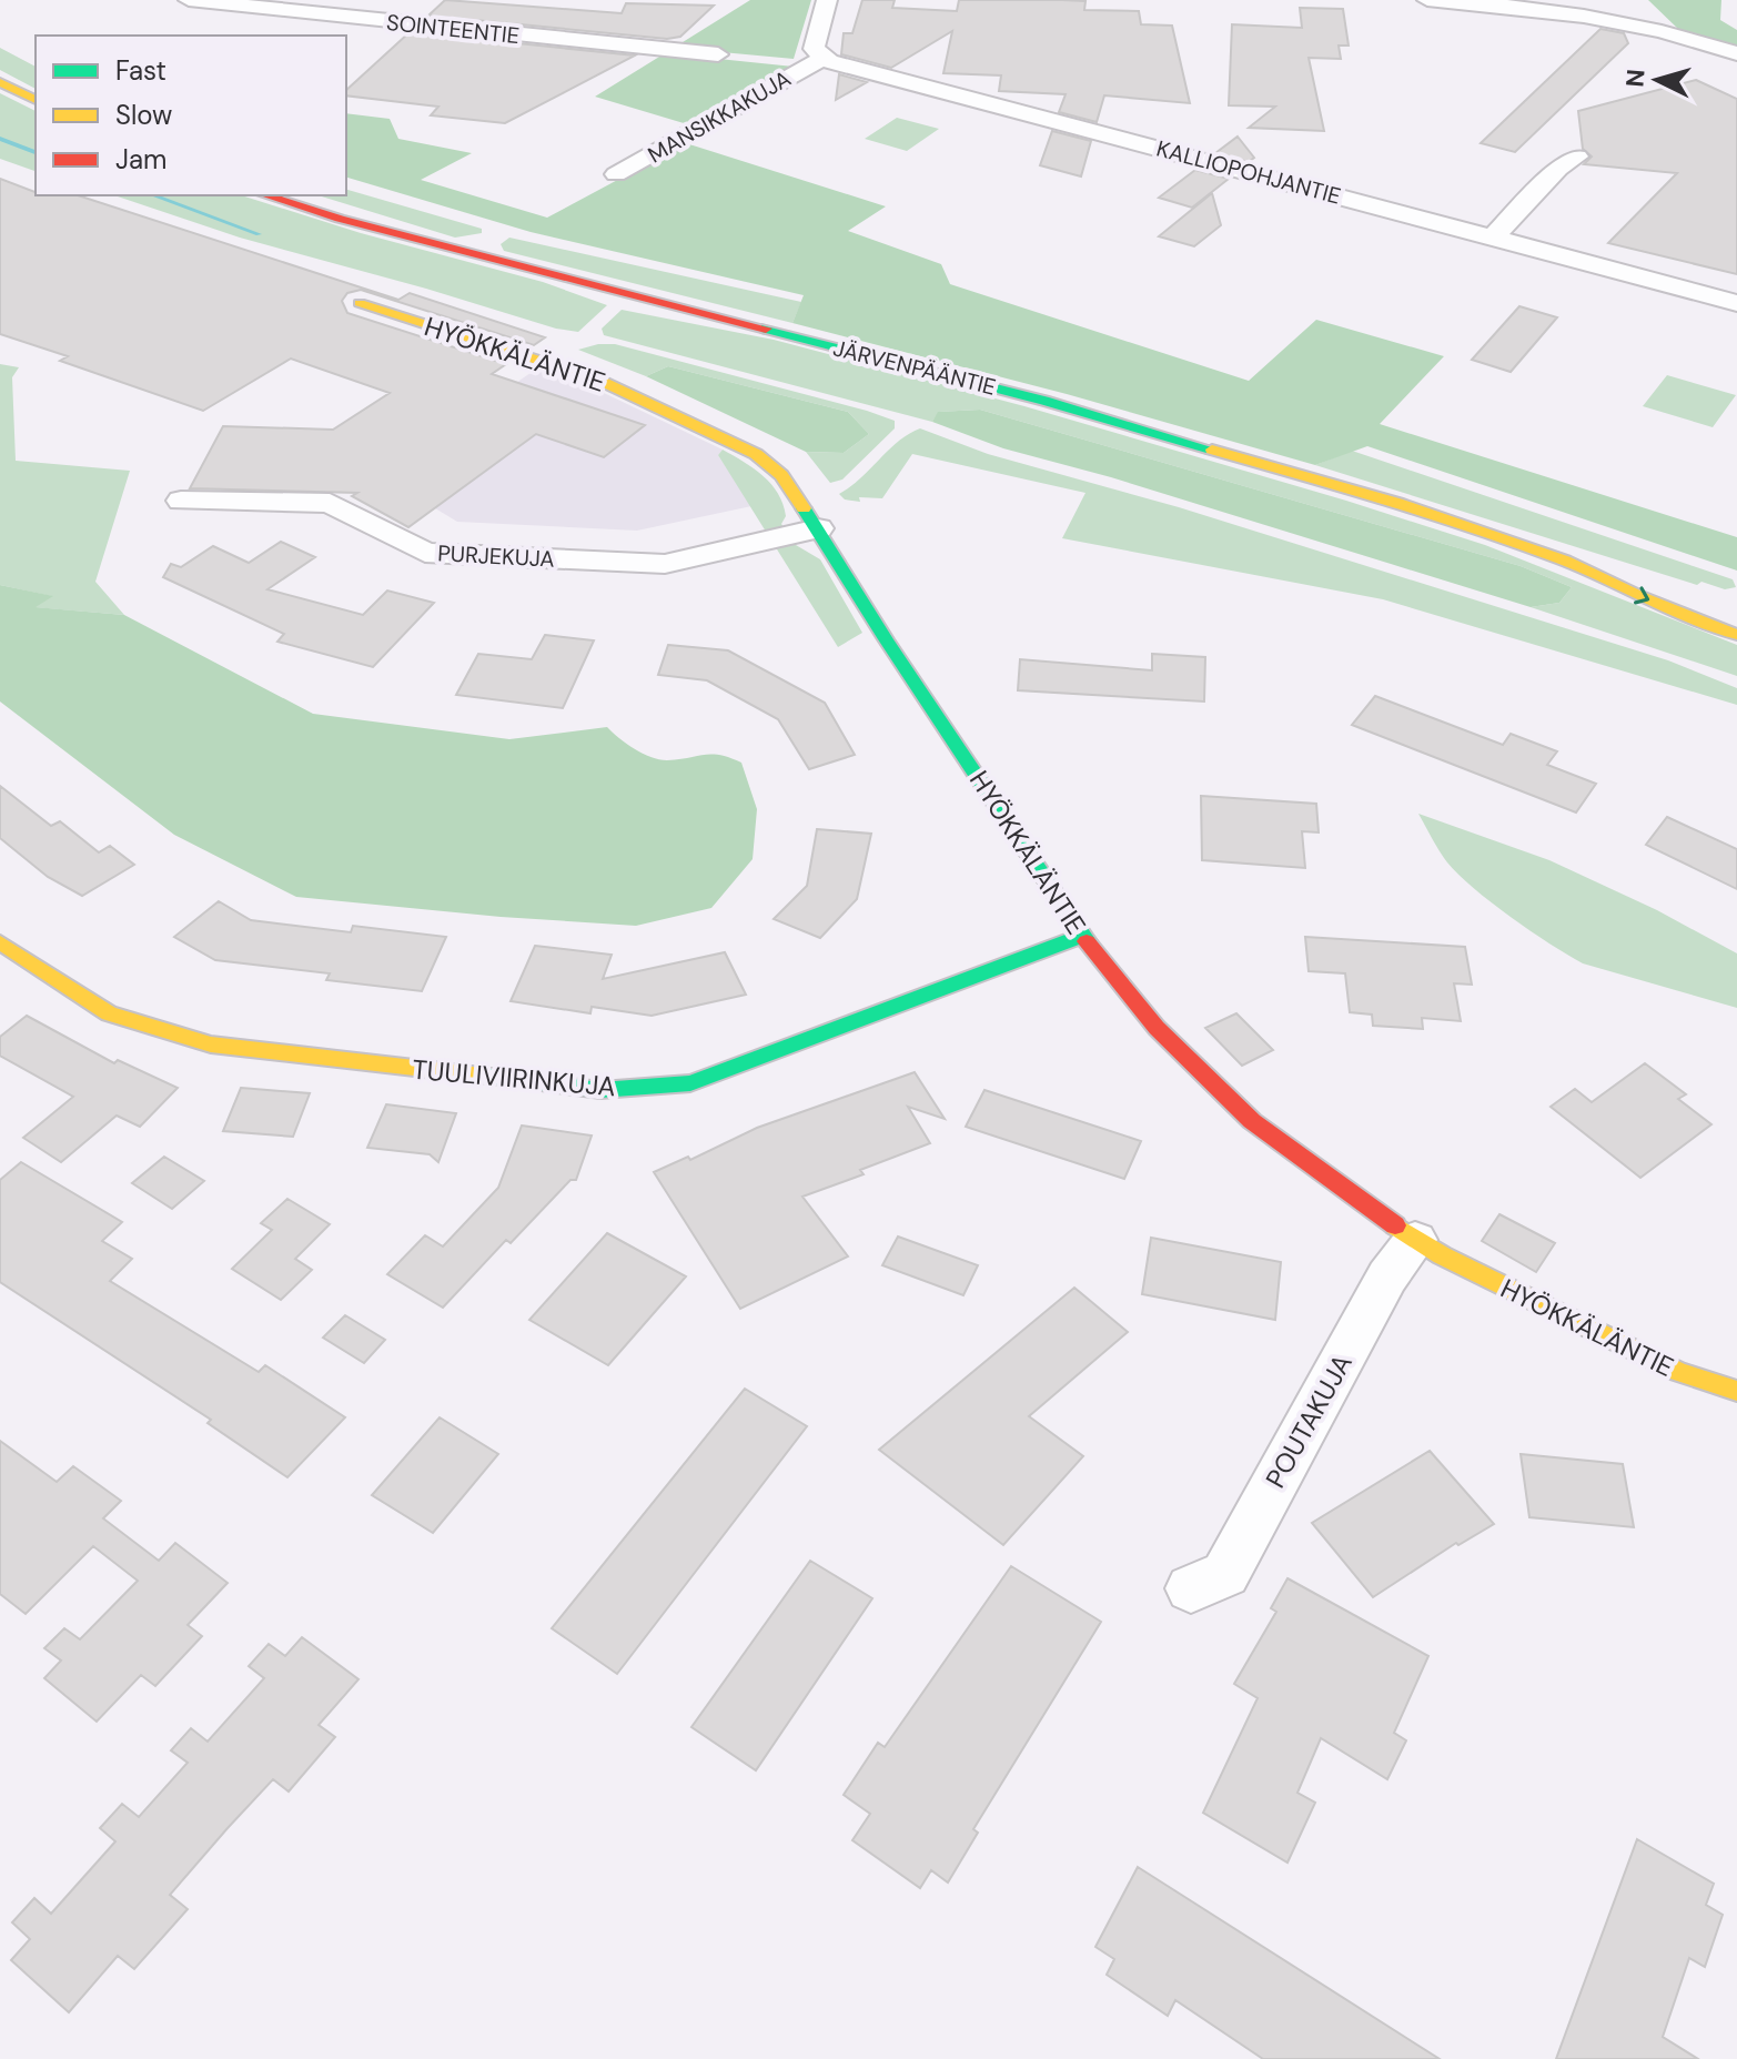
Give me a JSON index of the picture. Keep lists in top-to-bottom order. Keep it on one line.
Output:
{"streets":{"street":["SOINTEENTIE","MANSIKKAKUJA","KALLIOPOHJANTIE","HYÖKKÄLÄNTIE","JÄRVENPÄÄNTIE","PURJEKUJA","TUULIVIIRINKUJA","POUTAKUJA"]},"crossings":[["MANSIKKAKUJA","KALLIOPOHJANTIE"],["HYÖKKÄLÄNTIE","PURJEKUJA"],["HYÖKKÄLÄNTIE","TUULIVIIRINKUJA"],["HYÖKKÄLÄNTIE","POUTAKUJA"]],"legend":["Fast","Slow","Jam"],"north":"left"}
